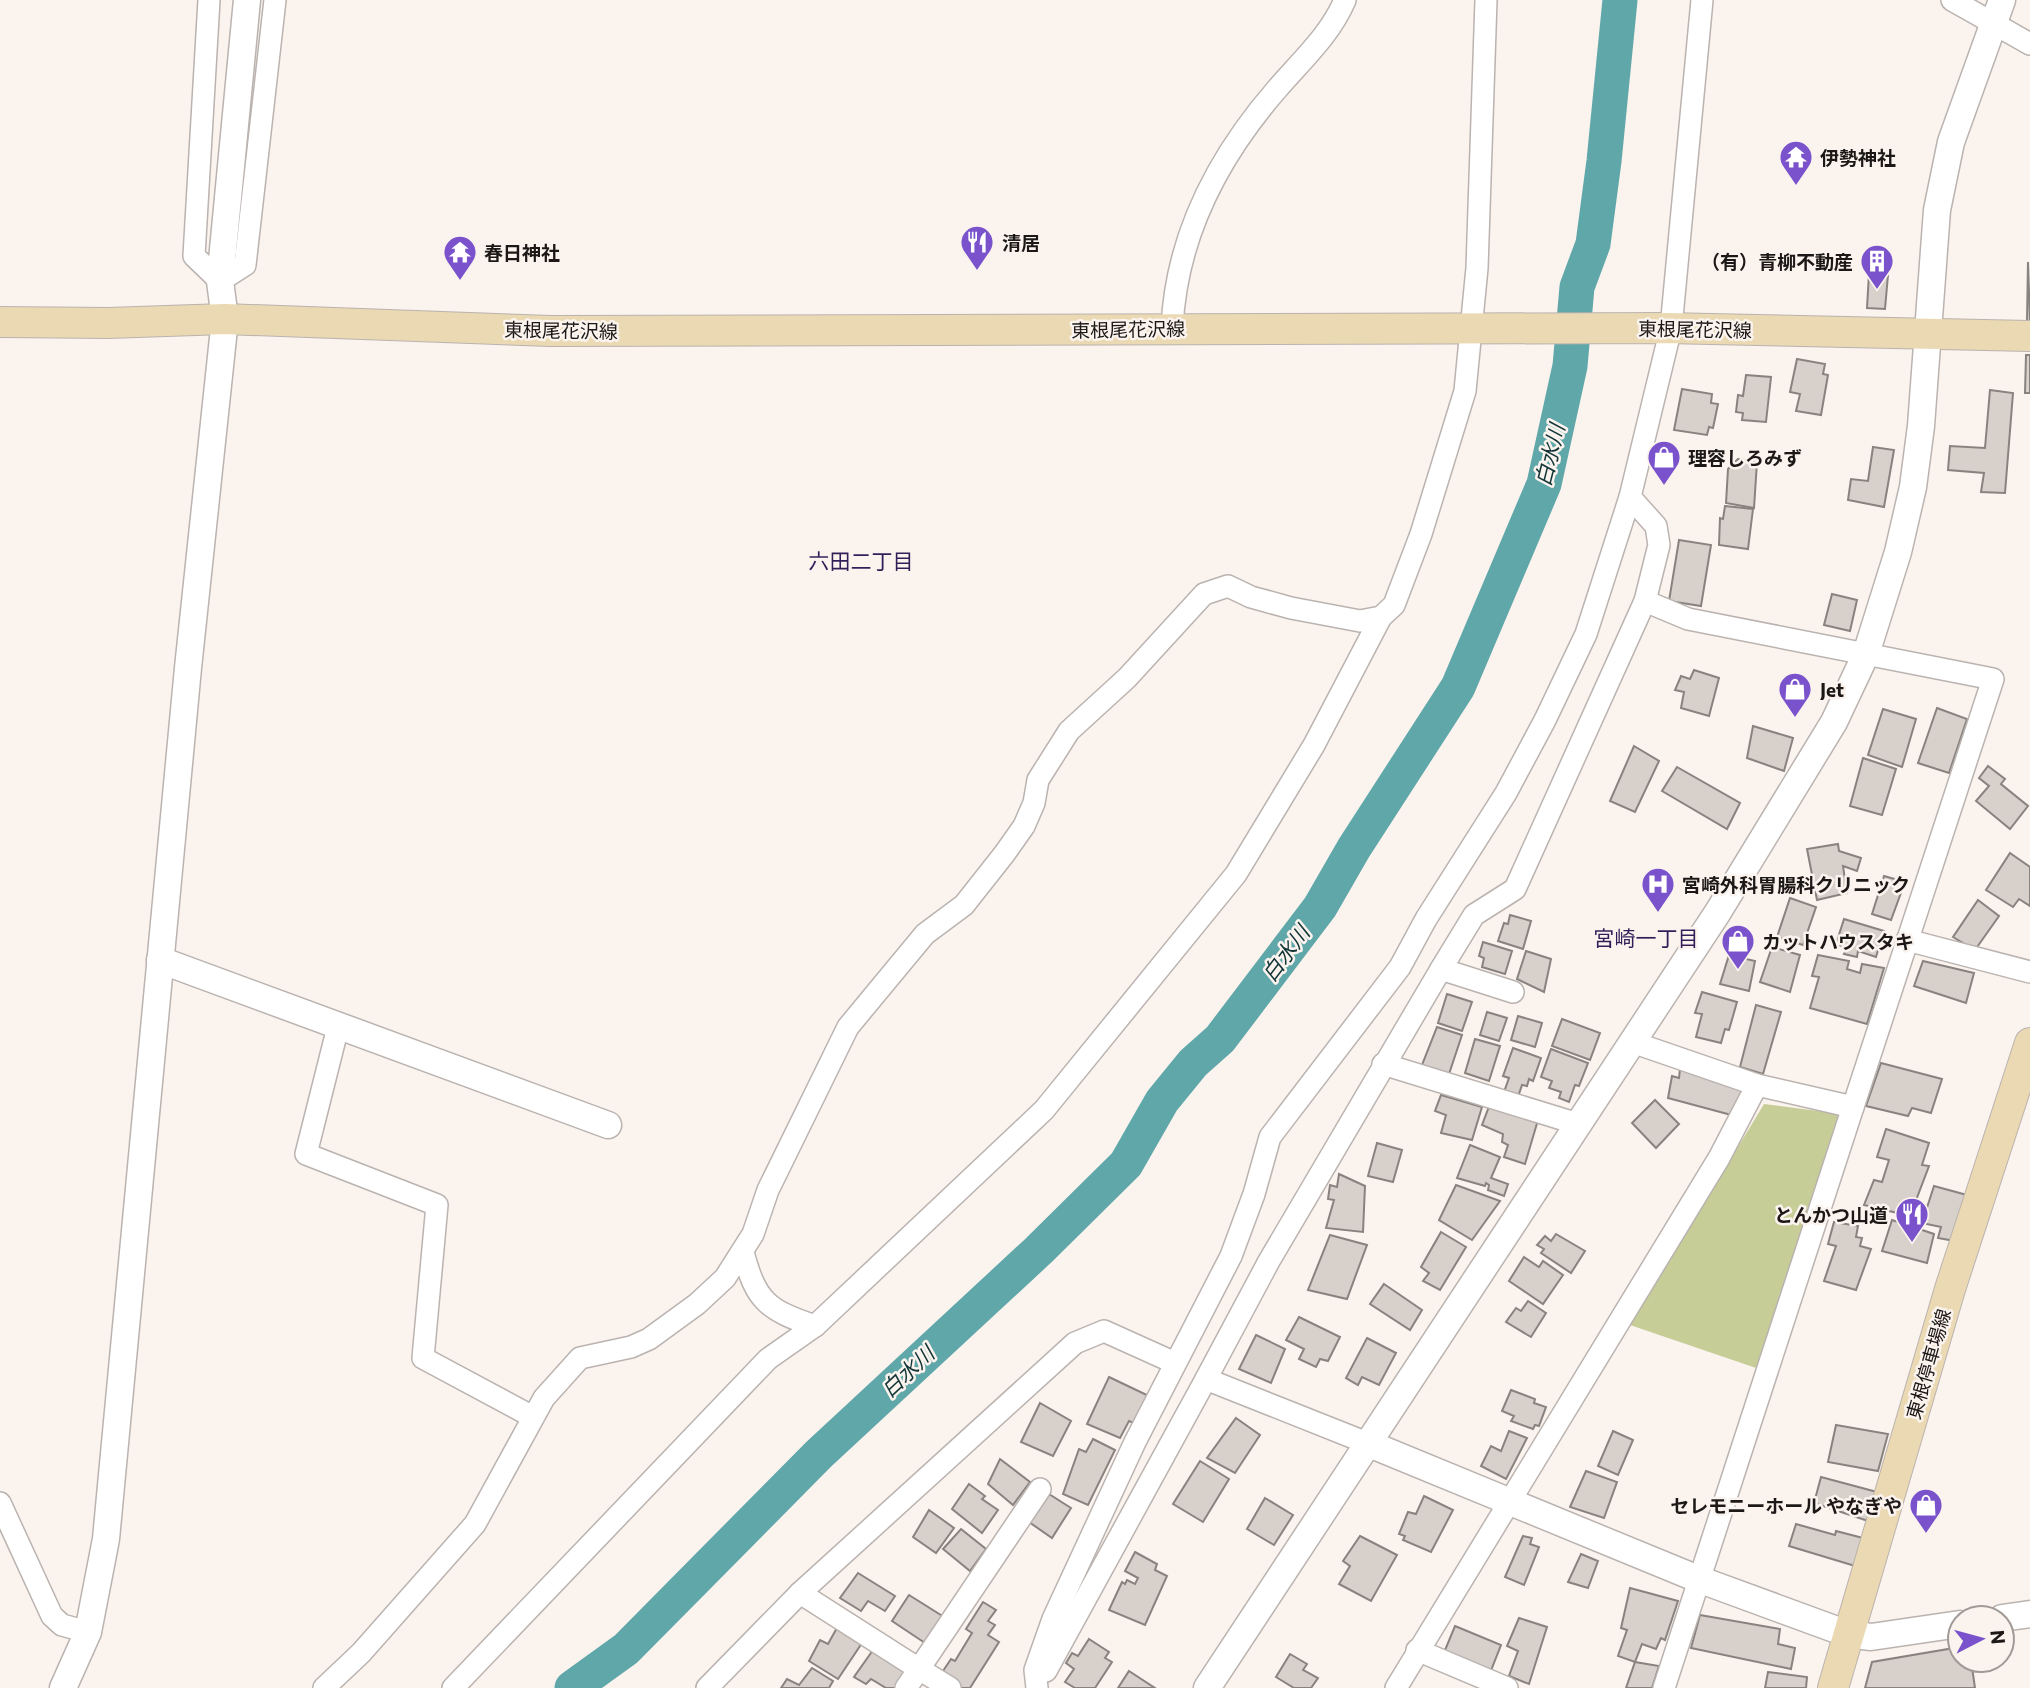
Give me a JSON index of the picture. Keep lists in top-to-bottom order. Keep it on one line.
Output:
{"streets":{"main road":["東根尾花沢線","東根停車場線"]},"districts":["六田二丁目","宮崎一丁目"],"water":["白水川"],"places":{"temple":["伊勢神社","春日神社"],"restaurant":["清居","とんかつ山道"],"building":["（有）青柳不動産"],"shop":["理容しろみず","Jet","カットハウスタキ","セレモニーホール やなぎや"],"hospital":["宮崎外科胃腸科クリニック"]},"north":"right"}
